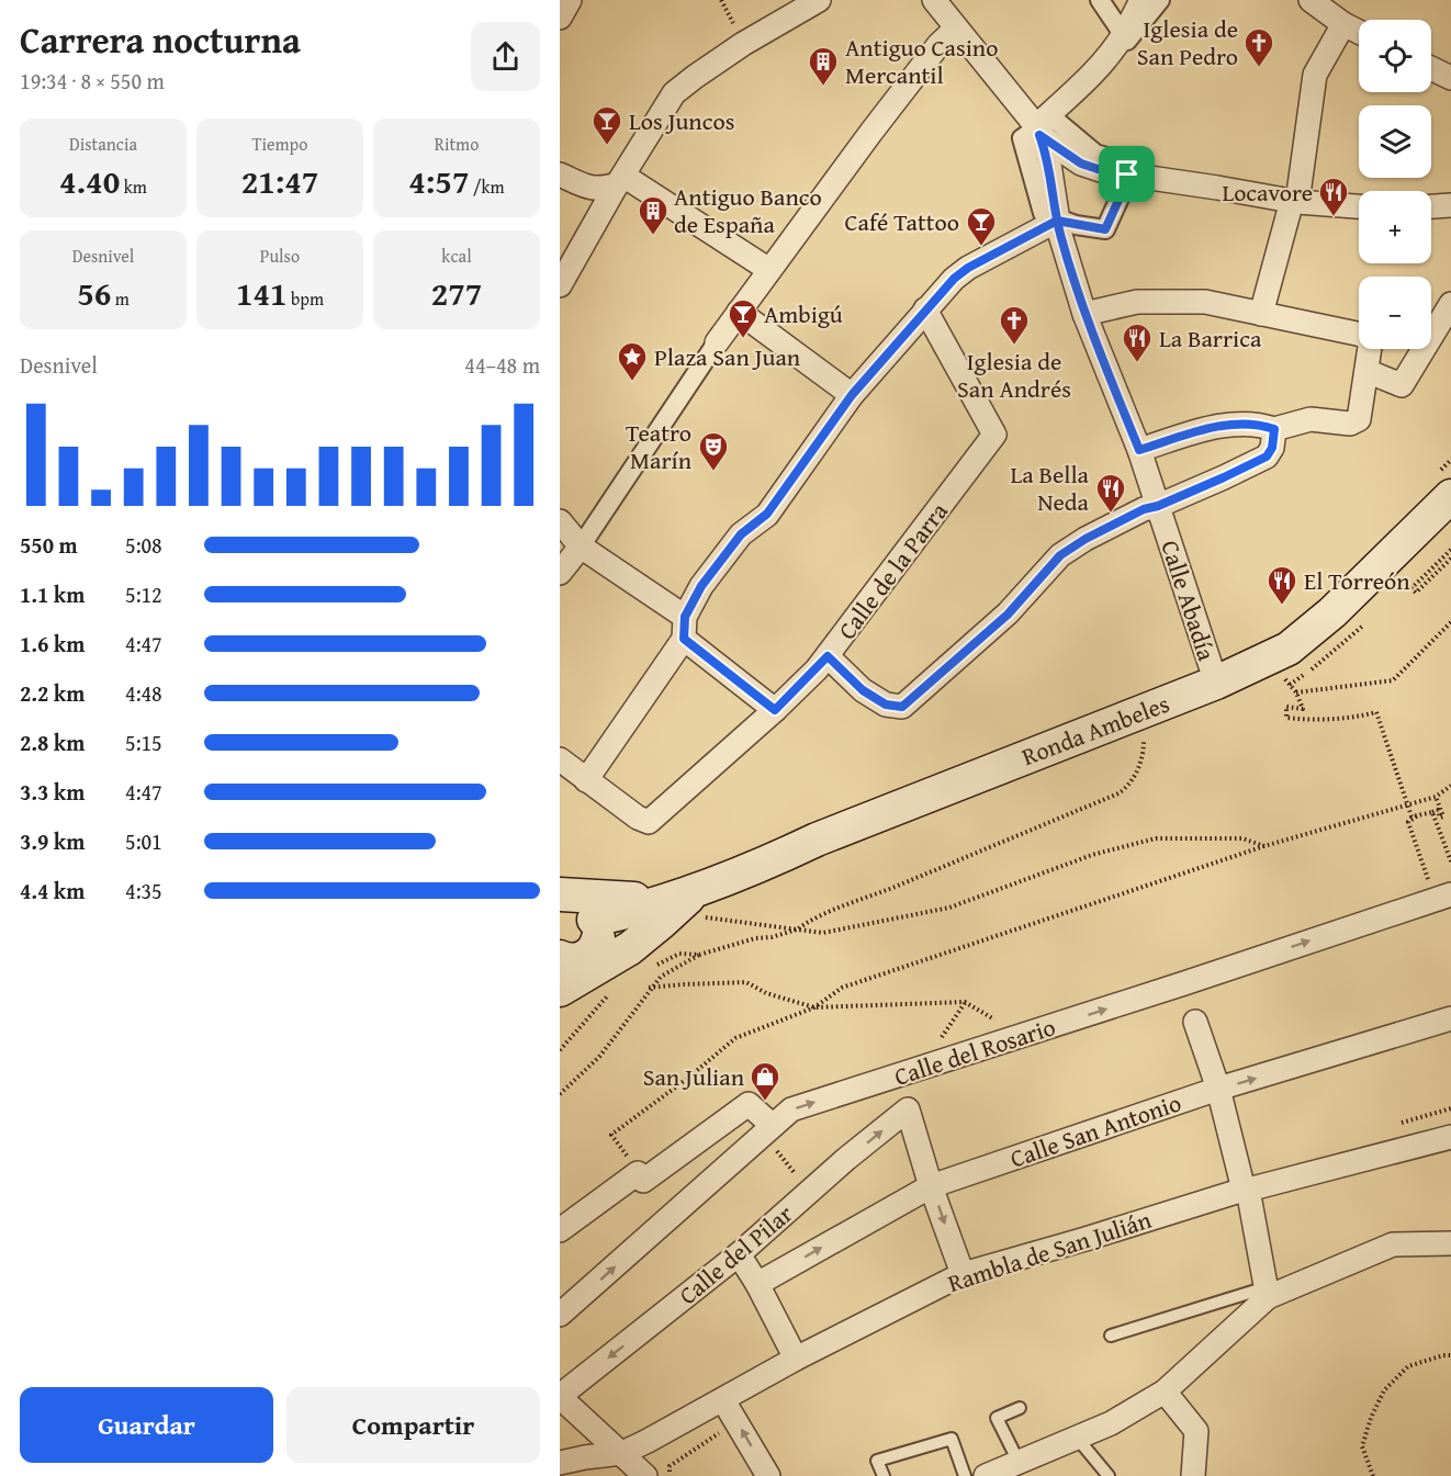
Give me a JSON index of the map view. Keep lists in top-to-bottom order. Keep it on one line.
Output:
{"streets":{"main road":["Ronda Ambeles"],"street":["Calle de la Parra","Calle Abadía","Calle del Rosario","Calle San Antonio","Rambla de San Julián","Calle del Pilar"]},"crossings":[["Calle Abadía","Ronda Ambeles"],["Calle San Antonio","Calle del Pilar"]],"one_way":["Calle del Rosario"],"places":{"church":["Iglesia de San Pedro","Iglesia de San Andrés"],"building":["Antiguo Casino Mercantil","Antiguo Banco de España"],"bar":["Los Juncos","Café Tattoo","Ambigú"],"restaurant":["Locavore","La Barrica","La Bella Neda","El Torreón"],"place":["Plaza San Juan"],"theatre":["Teatro Marín"],"shop":["San Julian"]},"page":{"heading":["Carrera nocturna","19:34 · 8 × 550 m"],"map_buttons":["+","−"],"stats":[["Distancia","4.40 km"],["Tiempo","21:47"],["Ritmo","4:57 /km"],["Desnivel","56 m"],["Pulso","141 bpm"],["kcal","277"]],"chart":["Desnivel","44–48 m"],"list":[{"name":"550 m","note":"5:08"},{"name":"1.1 km","note":"5:12"},{"name":"1.6 km","note":"4:47"},{"name":"2.2 km","note":"4:48"},{"name":"2.8 km","note":"5:15"},{"name":"3.3 km","note":"4:47"},{"name":"3.9 km","note":"5:01"},{"name":"4.4 km","note":"4:35"}],"buttons":["Guardar","Compartir"]}}
